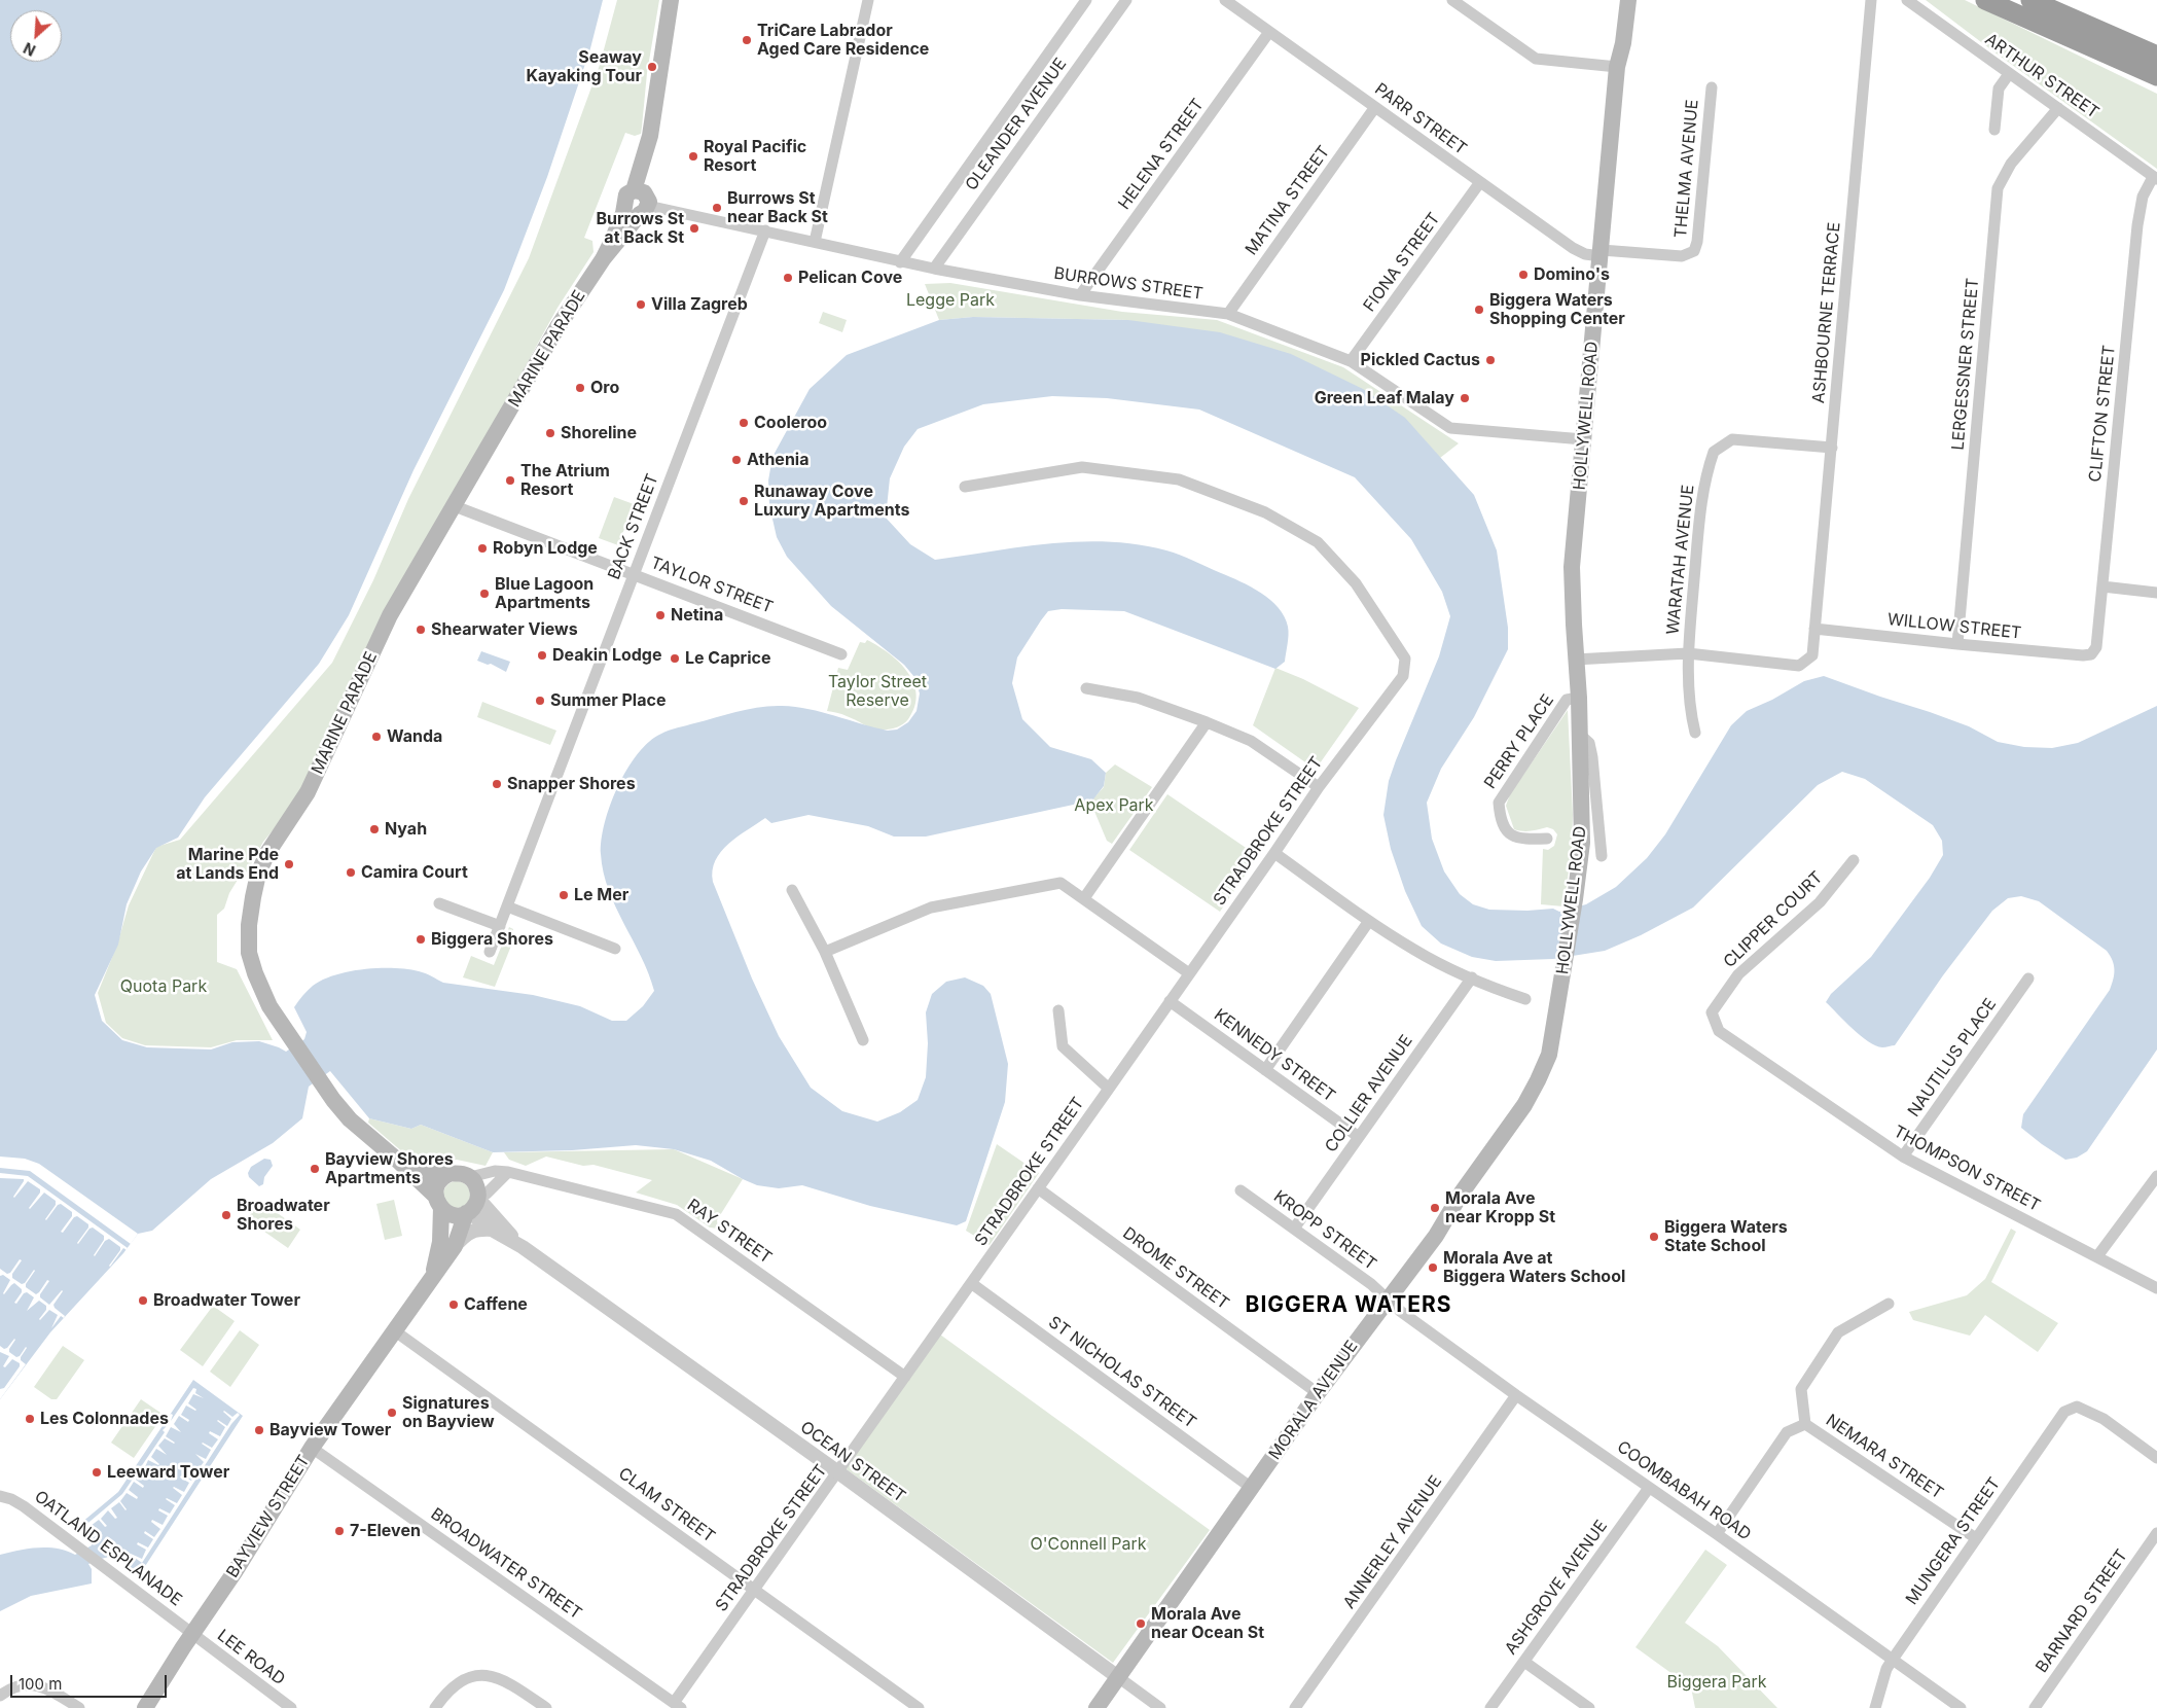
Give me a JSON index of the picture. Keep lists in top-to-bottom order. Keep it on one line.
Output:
{"streets":{"main road":["MARINE PARADE","HOLLYWELL ROAD","MORALA AVENUE","BAYVIEW STREET"],"street":["ARTHUR STREET","PARR STREET","OLEANDER AVENUE","HELENA STREET","THELMA AVENUE","MATINA STREET","FIONA STREET","BURROWS STREET","ASHBOURNE TERRACE","LERGESSNER STREET","CLIFTON STREET","BACK STREET","WARATAH AVENUE","TAYLOR STREET","WILLOW STREET","PERRY PLACE","STRADBROKE STREET","CLIPPER COURT","KENNEDY STREET","NAUTILUS PLACE","COLLIER AVENUE","THOMPSON STREET","KROPP STREET","RAY STREET","DROME STREET","ST NICHOLAS STREET","NEMARA STREET","OCEAN STREET","COOMBABAH ROAD","CLAM STREET","MUNGERA STREET","ANNERLEY AVENUE","OATLAND ESPLANADE","BROADWATER STREET","ASHGROVE AVENUE","BARNARD STREET","LEE ROAD"]},"crossings":[["ARTHUR STREET","LERGESSNER STREET"],["ARTHUR STREET","CLIFTON STREET"],["PARR STREET","HELENA STREET"],["PARR STREET","THELMA AVENUE"],["PARR STREET","MATINA STREET"],["PARR STREET","FIONA STREET"],["PARR STREET","HOLLYWELL ROAD"],["OLEANDER AVENUE","BURROWS STREET"],["HELENA STREET","BURROWS STREET"],["THELMA AVENUE","HOLLYWELL ROAD"],["MATINA STREET","BURROWS STREET"],["FIONA STREET","BURROWS STREET"],["BURROWS STREET","MARINE PARADE"],["BURROWS STREET","HOLLYWELL ROAD"],["BURROWS STREET","BACK STREET"],["ASHBOURNE TERRACE","HOLLYWELL ROAD"],["ASHBOURNE TERRACE","WARATAH AVENUE"],["ASHBOURNE TERRACE","WILLOW STREET"],["MARINE PARADE","TAYLOR STREET"],["MARINE PARADE","RAY STREET"],["MARINE PARADE","OCEAN STREET"],["MARINE PARADE","BAYVIEW STREET"],["LERGESSNER STREET","WILLOW STREET"],["CLIFTON STREET","WILLOW STREET"],["HOLLYWELL ROAD","PERRY PLACE"],["HOLLYWELL ROAD","MORALA AVENUE"],["BACK STREET","TAYLOR STREET"],["STRADBROKE STREET","KENNEDY STREET"],["STRADBROKE STREET","RAY STREET"],["STRADBROKE STREET","DROME STREET"],["STRADBROKE STREET","ST NICHOLAS STREET"],["STRADBROKE STREET","OCEAN STREET"],["STRADBROKE STREET","CLAM STREET"],["STRADBROKE STREET","BROADWATER STREET"],["CLIPPER COURT","THOMPSON STREET"],["KENNEDY STREET","COLLIER AVENUE"],["NAUTILUS PLACE","THOMPSON STREET"],["COLLIER AVENUE","KROPP STREET"],["KROPP STREET","MORALA AVENUE"],["KROPP STREET","COOMBABAH ROAD"],["RAY STREET","OCEAN STREET"],["RAY STREET","BAYVIEW STREET"],["DROME STREET","MORALA AVENUE"],["ST NICHOLAS STREET","MORALA AVENUE"],["MORALA AVENUE","OCEAN STREET"],["MORALA AVENUE","COOMBABAH ROAD"],["NEMARA STREET","MUNGERA STREET"],["OCEAN STREET","BAYVIEW STREET"],["COOMBABAH ROAD","MUNGERA STREET"],["COOMBABAH ROAD","ANNERLEY AVENUE"],["COOMBABAH ROAD","ASHGROVE AVENUE"],["CLAM STREET","BAYVIEW STREET"],["BAYVIEW STREET","OATLAND ESPLANADE"],["BAYVIEW STREET","BROADWATER STREET"],["BAYVIEW STREET","LEE ROAD"],["OATLAND ESPLANADE","LEE ROAD"]],"districts":["BIGGERA WATERS"],"parks":["Legge Park","Taylor Street Reserve","Apex Park","Quota Park","O'Connell Park","Biggera Park"],"places":["TriCare Labrador Aged Care Residence","Seaway Kayaking Tour","Royal Pacific Resort","Burrows St near Back St","Burrows St at Back St","Domino's","Pelican Cove","Villa Zagreb","Biggera Waters Shopping Center","Pickled Cactus","Oro","Green Leaf Malay","Cooleroo","Shoreline","Athenia","The Atrium Resort","Runaway Cove Luxury Apartments","Robyn Lodge","Blue Lagoon Apartments","Netina","Shearwater Views","Deakin Lodge","Le Caprice","Summer Place","Wanda","Snapper Shores","Nyah","Marine Pde at Lands End","Camira Court","Le Mer","Biggera Shores","Bayview Shores Apartments","Morala Ave near Kropp St","Broadwater Shores","Biggera Waters State School","Morala Ave at Biggera Waters School","Broadwater Tower","Caffene","Signatures on Bayview","Les Colonnades","Bayview Tower","Leeward Tower","7-Eleven","Morala Ave near Ocean St"],"scale_bar":"100 m","north":"bottom left"}
